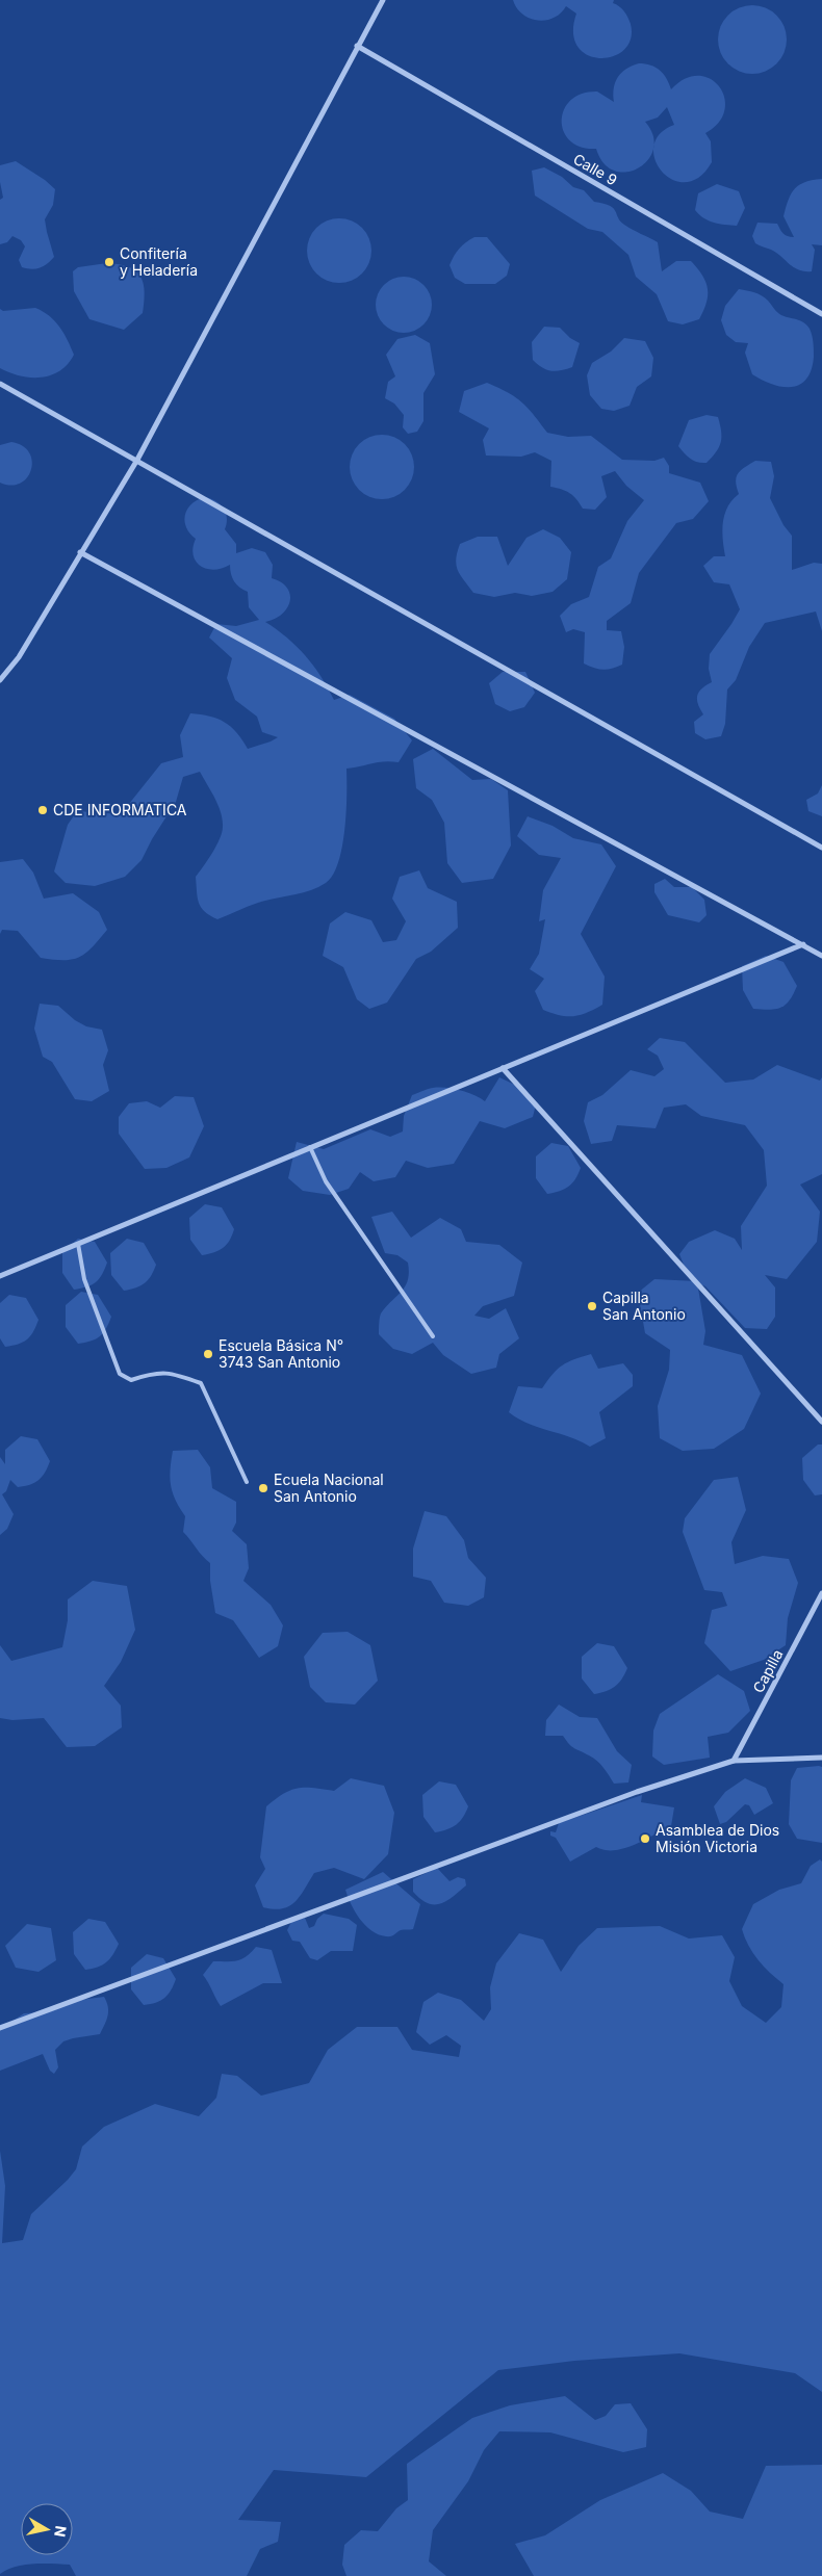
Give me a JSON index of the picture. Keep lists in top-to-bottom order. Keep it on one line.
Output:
{"streets":{"street":["Calle 9","Capilla"]},"places":["Confitería y Heladería","CDE INFORMATICA","Capilla San Antonio","Escuela Básica N° 3743 San Antonio","Ecuela Nacional San Antonio","Asamblea de Dios Misión Victoria"],"north":"right"}
